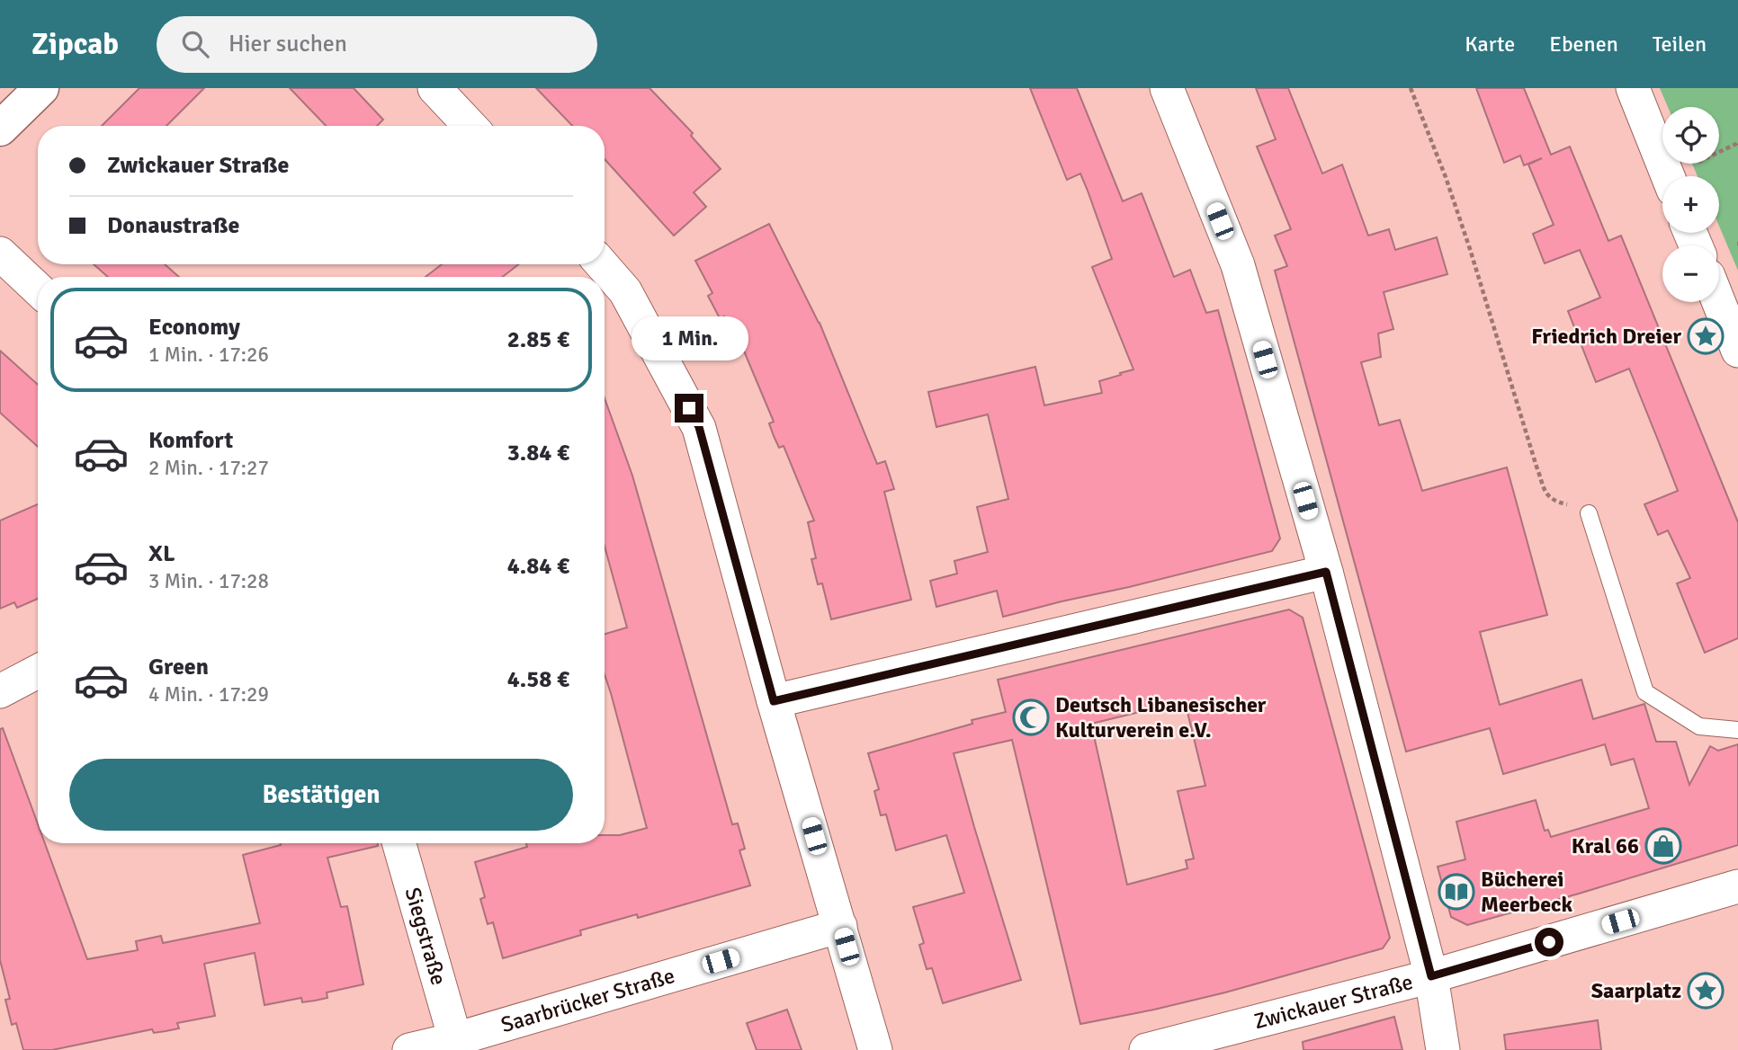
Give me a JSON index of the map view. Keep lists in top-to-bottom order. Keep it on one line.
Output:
{"streets":{"street":["Siegstraße","Saarbrücker Straße","Zwickauer Straße"]},"crossings":[["Siegstraße","Saarbrücker Straße"]],"places":{"place":["Friedrich Dreier","Saarplatz"],"mosque":["Deutsch Libanesischer Kulturverein e.V."],"shop":["Kral 66"],"library":["Bücherei Meerbeck"]},"page":{"header":"Zipcab","search":"Hier suchen","nav":["Karte","Ebenen","Teilen"],"map_buttons":["+","−"],"banner":["Zwickauer Straße","Donaustraße"],"list":[{"name":"Economy","note":"1 Min. · 17:26","value":"2.85 €"},{"name":"Komfort","note":"2 Min. · 17:27","value":"3.84 €"},{"name":"XL","note":"3 Min. · 17:28","value":"4.84 €"},{"name":"Green","note":"4 Min. · 17:29","value":"4.58 €"}],"bubble":"1 Min.","buttons":"Bestätigen"}}
